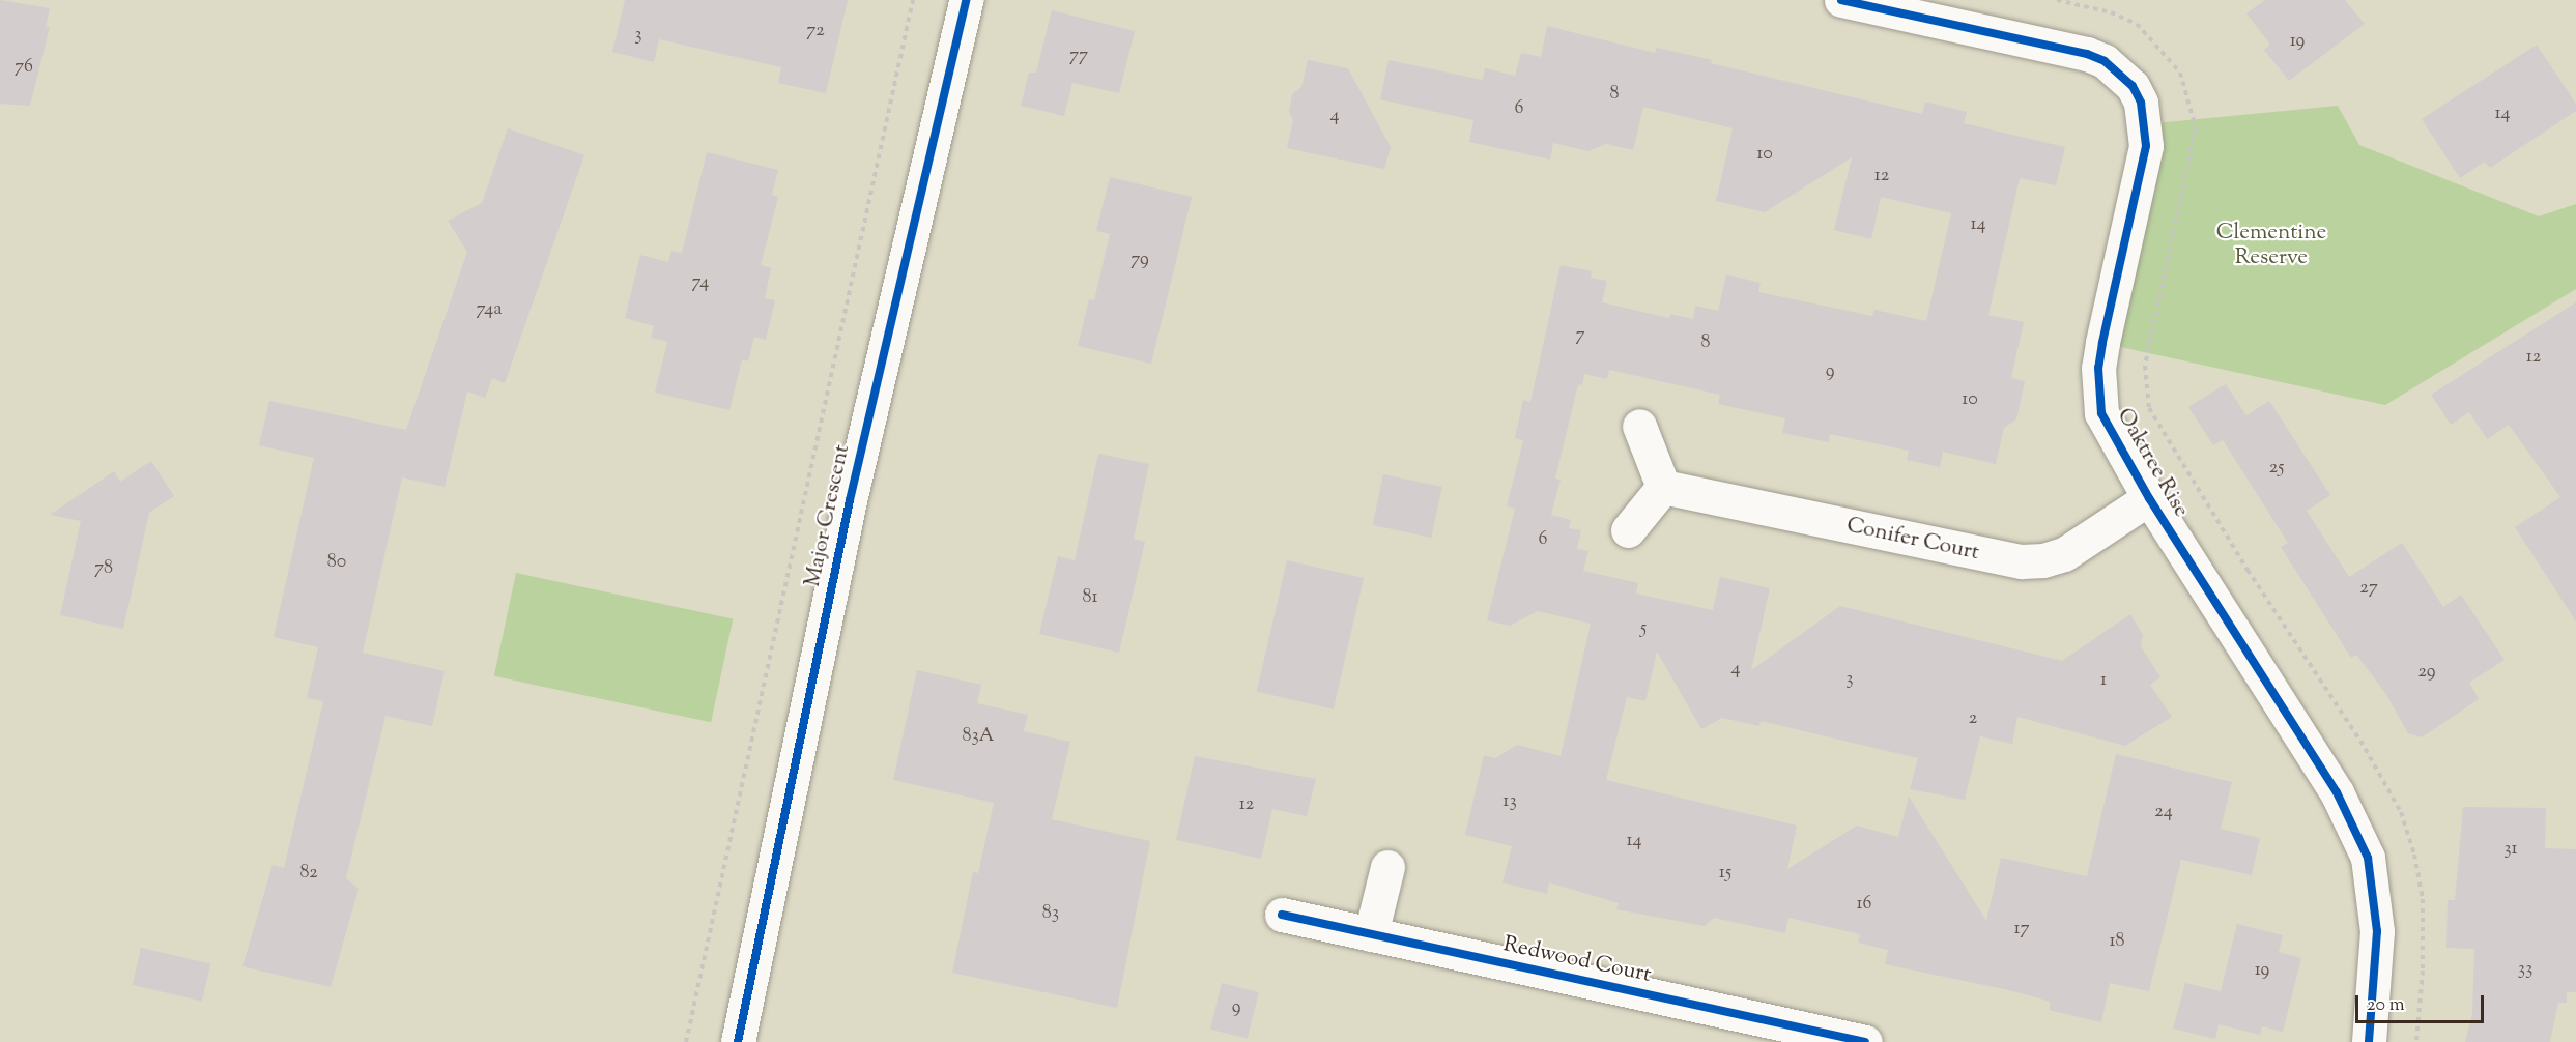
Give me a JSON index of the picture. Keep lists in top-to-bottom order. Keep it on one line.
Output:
{"streets":{"street":["Oaktree Rise","Major Crescent","Conifer Court","Redwood Court"]},"crossings":[["Oaktree Rise","Conifer Court"]],"parks":["Clementine Reserve"],"house_numbers":["72","3","19","77","76","8","6","14","4","10","12","14","79","74","74a","7","8","12","9","10","25","6","80","78","27","81","5","4","29","3","1","2","83A","13","12","24","14","31","82","15","16","83","17","18","33","19","9"],"scale_bar":"20 m"}
